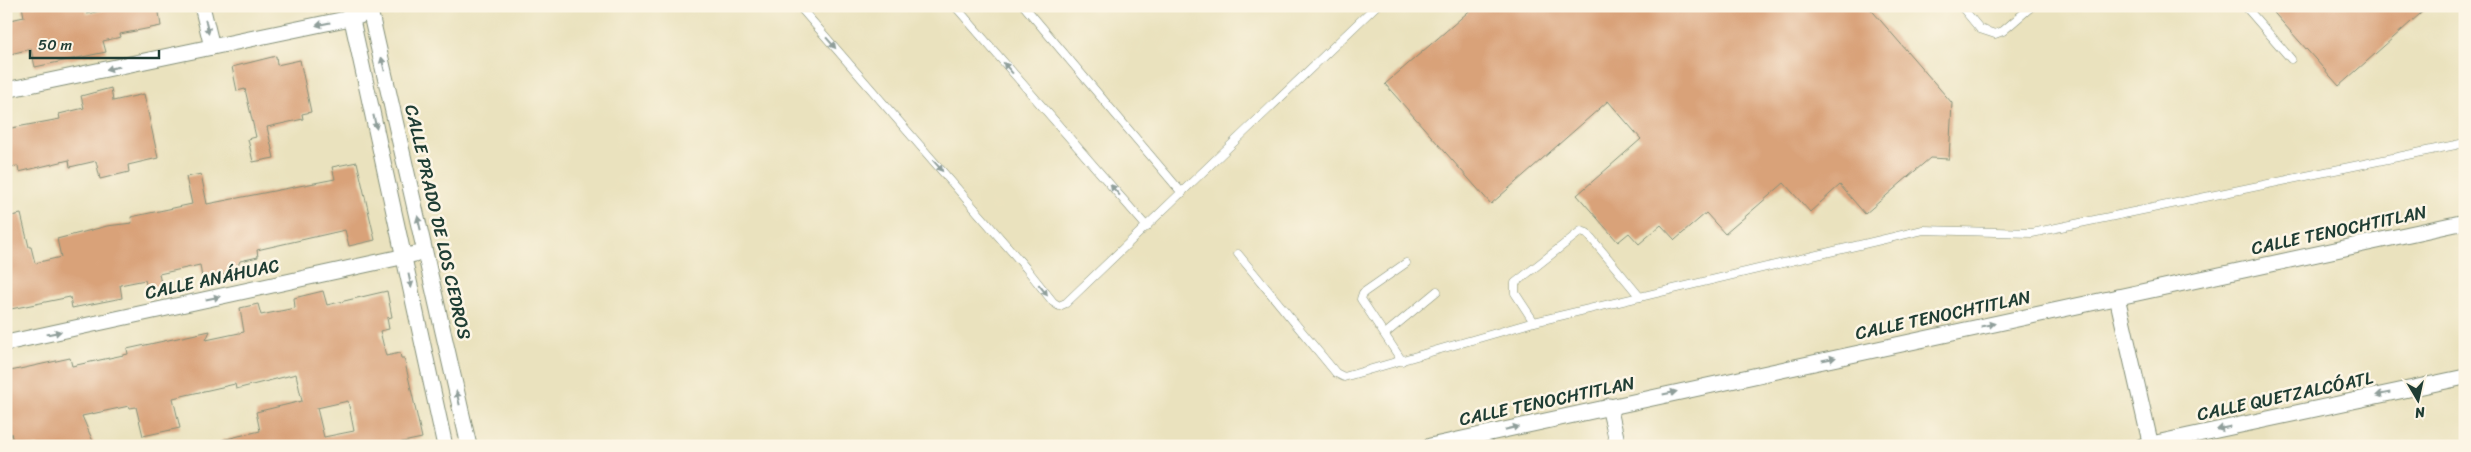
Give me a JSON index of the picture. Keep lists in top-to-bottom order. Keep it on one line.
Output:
{"streets":{"street":["CALLE PRADO DE LOS CEDROS","CALLE TENOCHTITLAN","CALLE ANÁHUAC","CALLE QUETZALCÓATL"]},"crossings":[["CALLE PRADO DE LOS CEDROS","CALLE ANÁHUAC"]],"one_way":["CALLE TENOCHTITLAN","CALLE ANÁHUAC","CALLE QUETZALCÓATL"],"scale_bar":"50 m","north":"bottom"}
